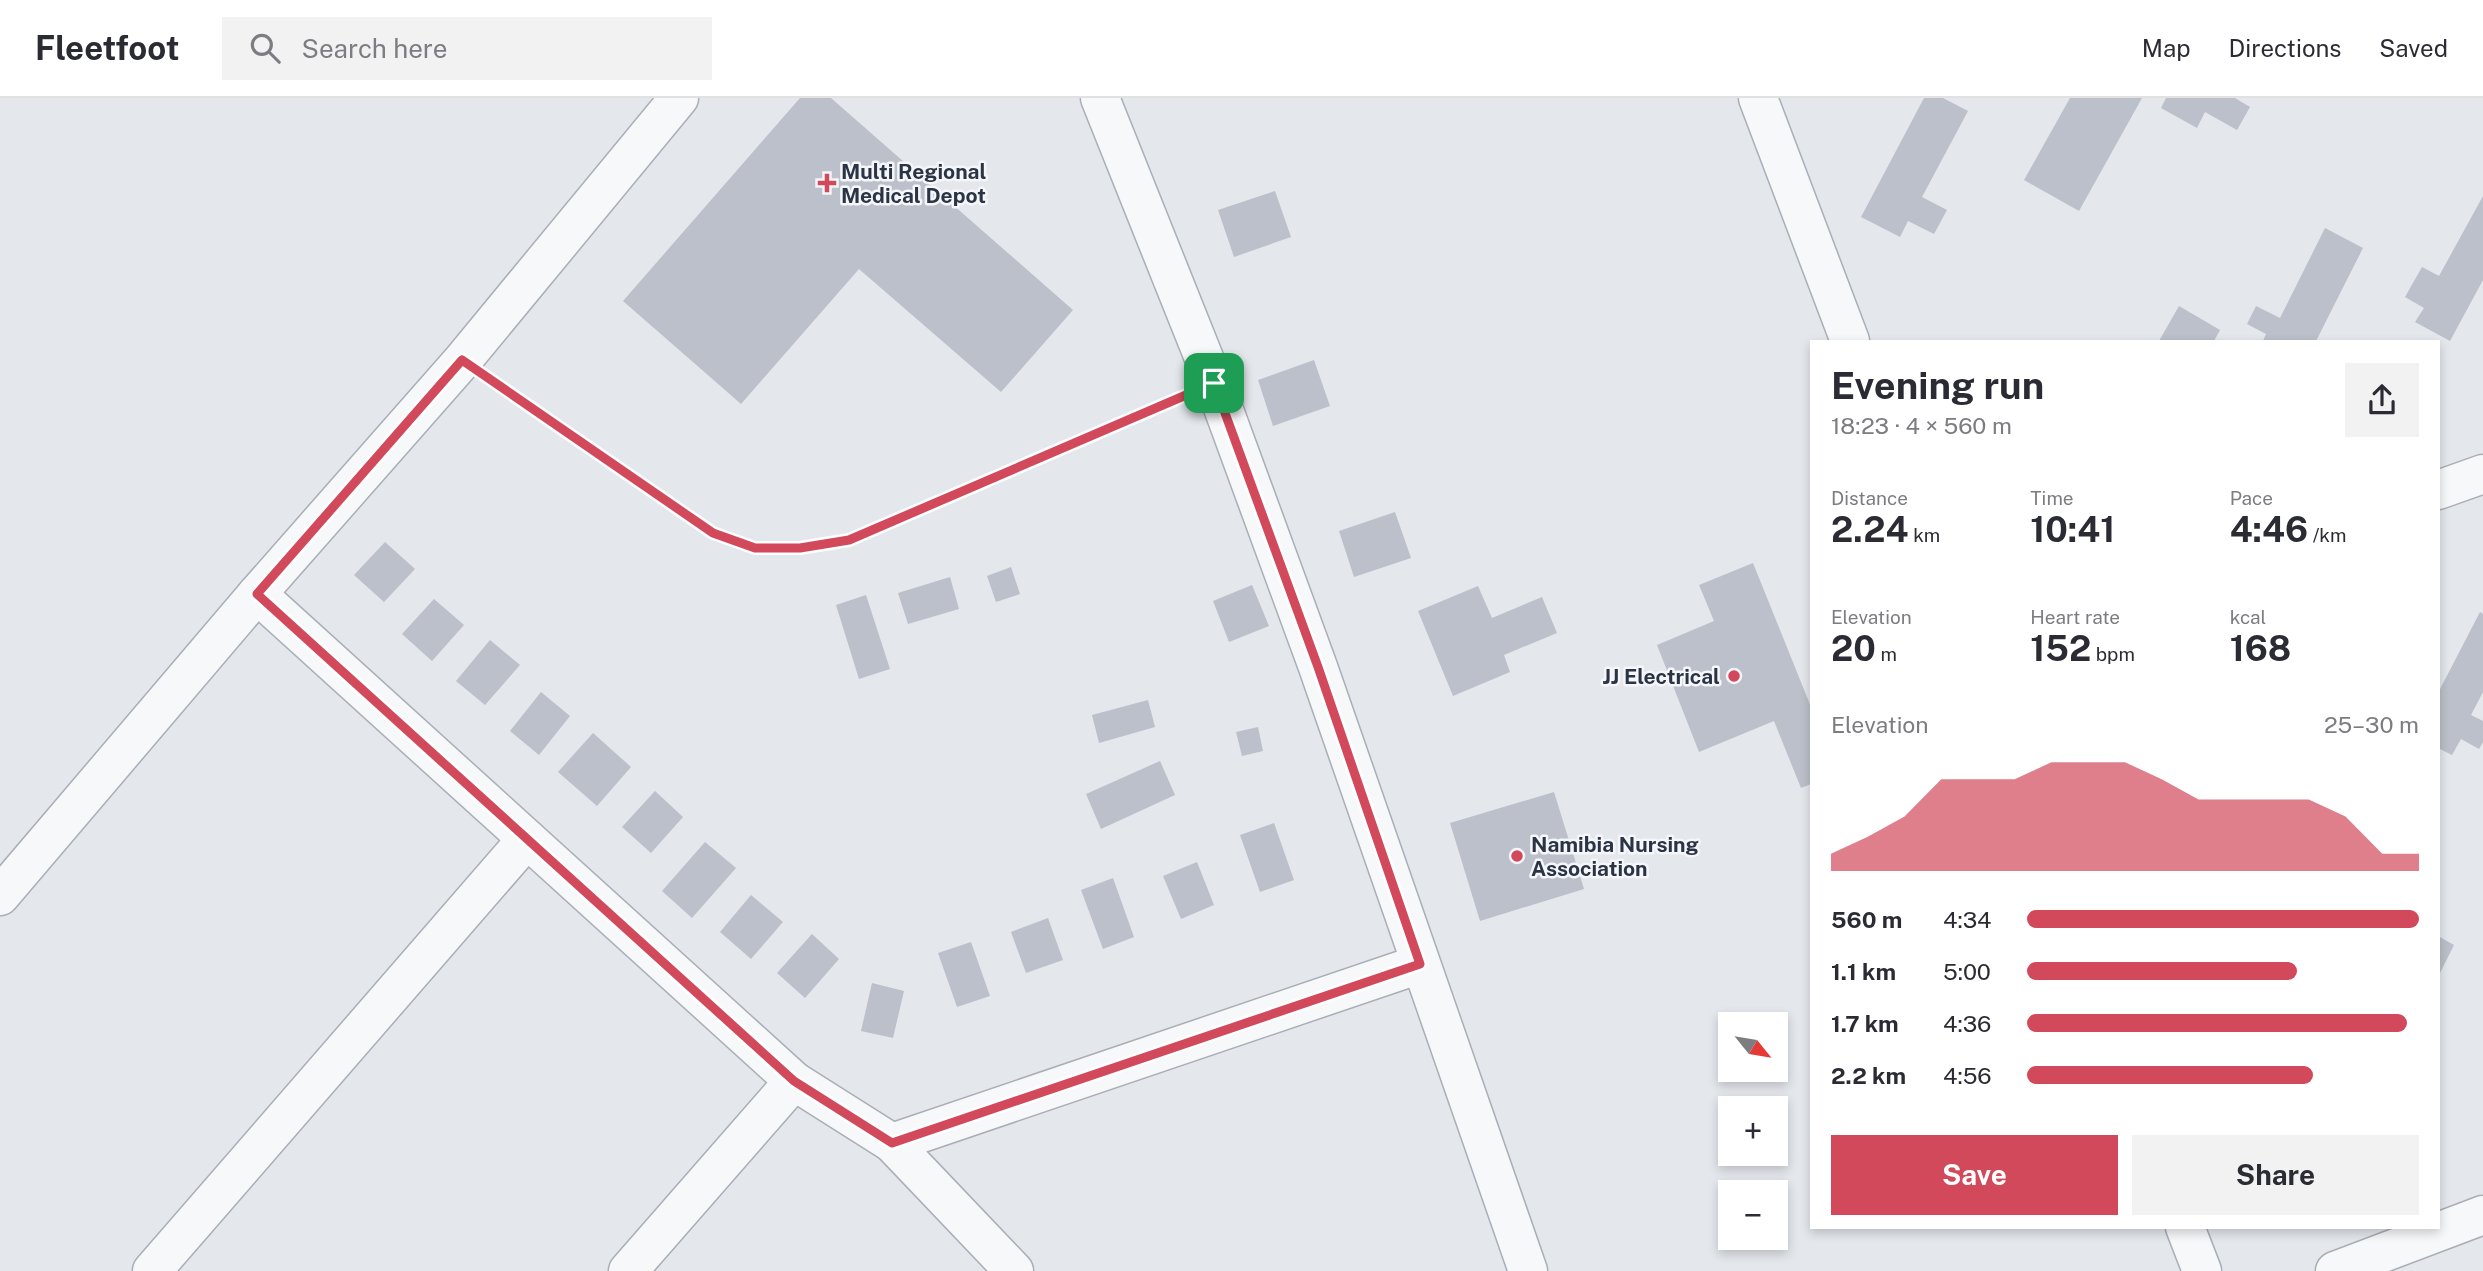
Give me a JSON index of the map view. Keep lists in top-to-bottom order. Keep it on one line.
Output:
{"places":{"health":["Multi Regional Medical Depot"],"other":["JJ Electrical","Namibia Nursing Association"]},"north":"bottom right","page":{"header":"Fleetfoot","search":"Search here","nav":["Map","Directions","Saved"],"heading":["Evening run","18:23 · 4 × 560 m"],"stats":[["Distance","2.24 km"],["Time","10:41"],["Pace","4:46 /km"],["Elevation","20 m"],["Heart rate","152 bpm"],["kcal","168"]],"chart":["Elevation","25–30 m"],"list":[{"name":"560 m","note":"4:34"},{"name":"1.1 km","note":"5:00"},{"name":"1.7 km","note":"4:36"},{"name":"2.2 km","note":"4:56"}],"map_buttons":["+","−"],"buttons":["Save","Share"]}}
